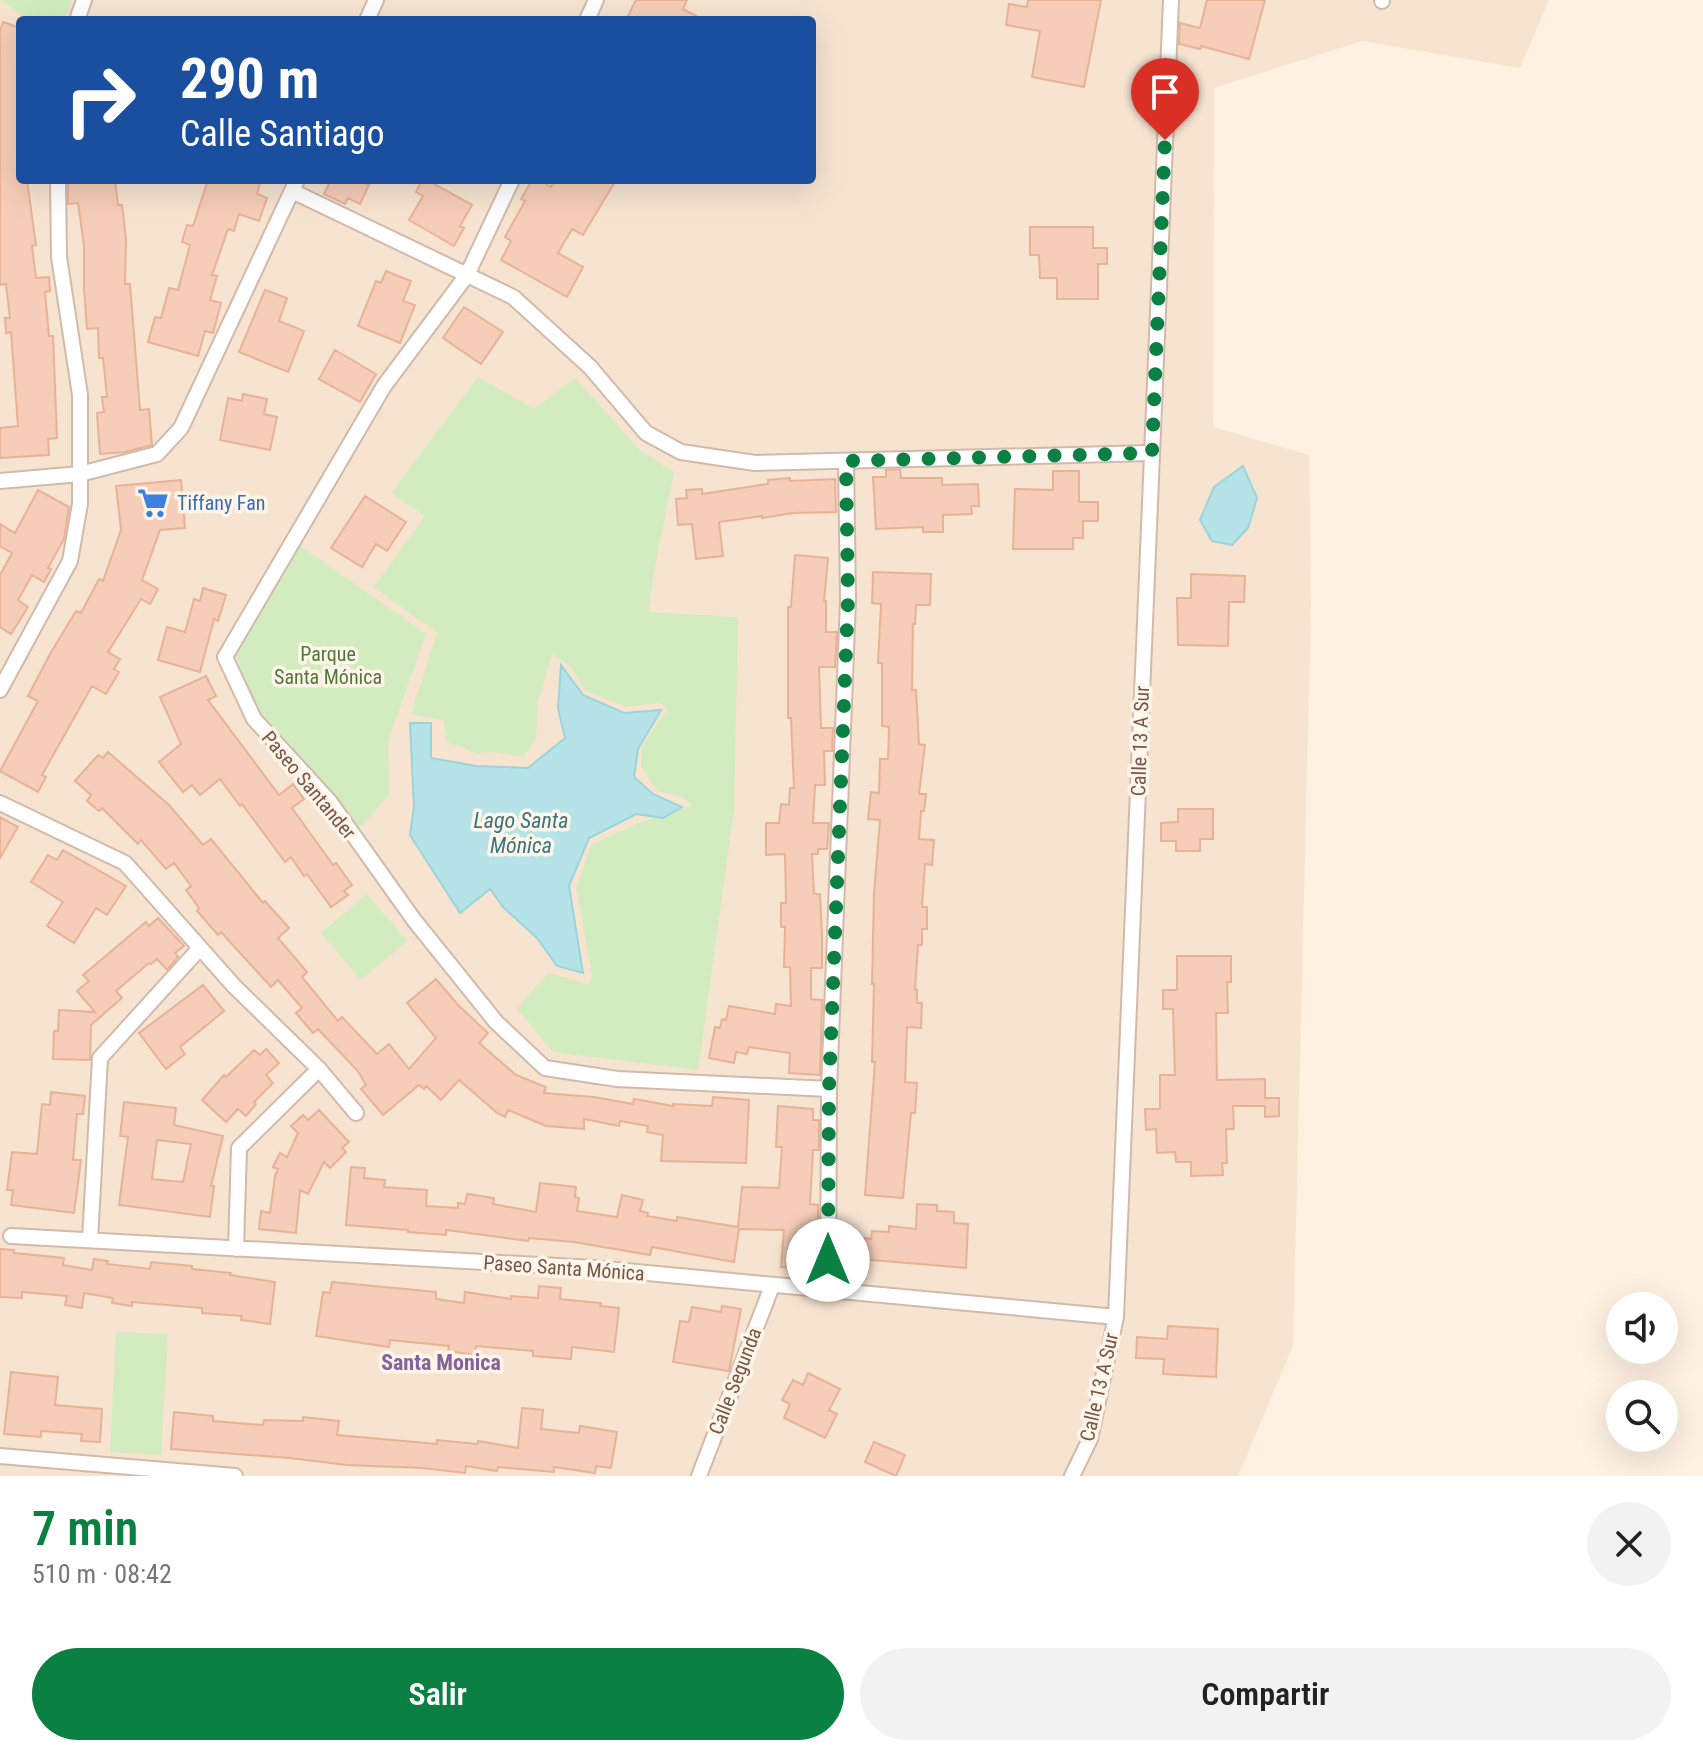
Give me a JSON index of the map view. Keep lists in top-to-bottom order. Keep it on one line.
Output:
{"streets":{"street":["Calle 13 A Sur","Paseo Santander","Paseo Santa Mónica","Calle Segunda"]},"crossings":[["Calle 13 A Sur","Paseo Santa Mónica"],["Paseo Santa Mónica","Calle Segunda"]],"districts":["Santa Monica"],"water":["Lago Santa Mónica"],"parks":["Parque Santa Mónica"],"places":{"supermarket":["Tiffany Fan"]},"page":{"turn":["290 m","Calle Santiago"],"heading":["7 min","510 m · 08:42"],"buttons":["Salir","Compartir"]}}
